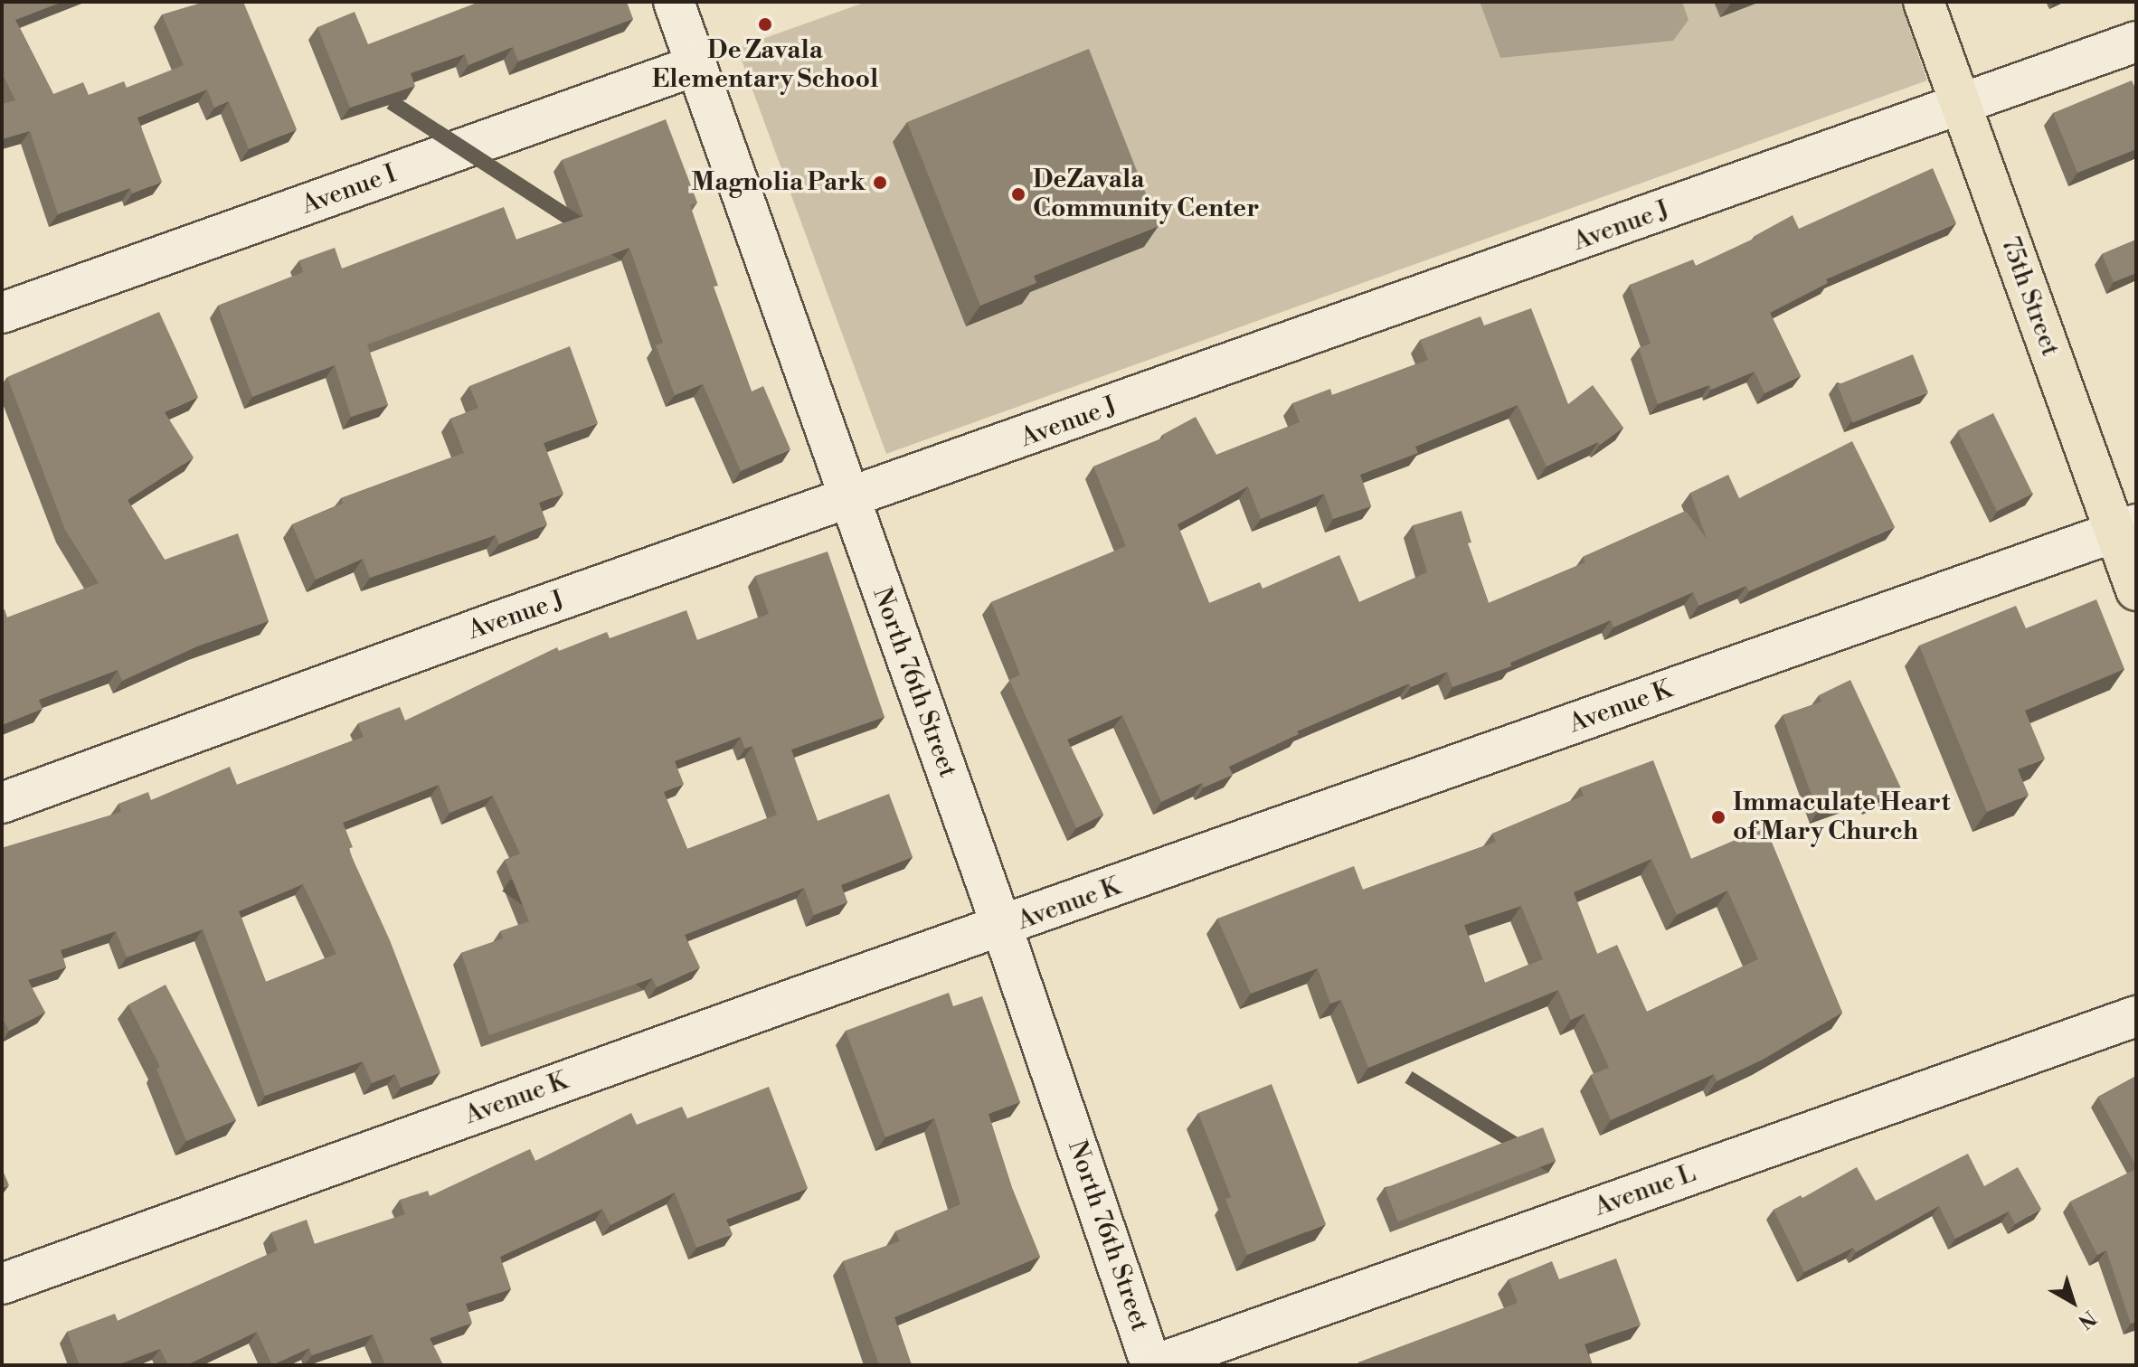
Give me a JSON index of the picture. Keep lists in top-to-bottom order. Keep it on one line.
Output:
{"streets":{"main road":["75th Street"],"street":["Avenue I","Avenue J","North 76th Street","Avenue K","Avenue L"]},"crossings":[["Avenue I","North 76th Street"],["Avenue J","75th Street"],["Avenue J","North 76th Street"],["75th Street","Avenue K"],["North 76th Street","Avenue K"],["North 76th Street","Avenue L"]],"places":["De Zavala Elementary School","Magnolia Park","DeZavala Community Center","Immaculate Heart of Mary Church"],"north":"bottom right"}
